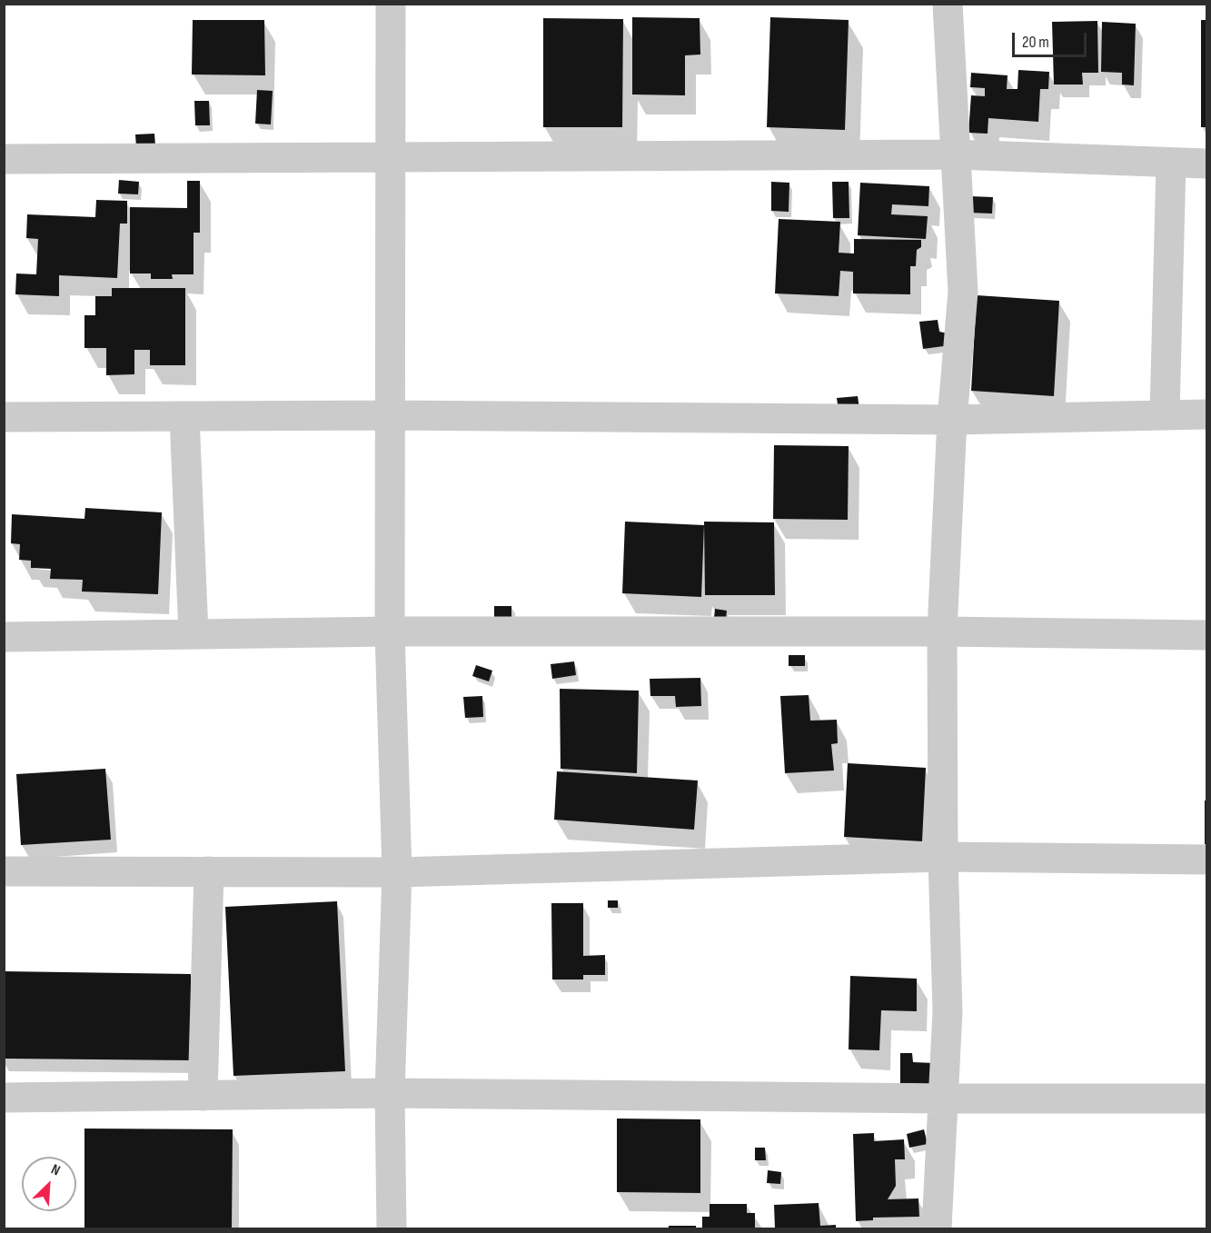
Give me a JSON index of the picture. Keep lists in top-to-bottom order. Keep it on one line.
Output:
{"scale_bar":"20 m","north":"top right"}
